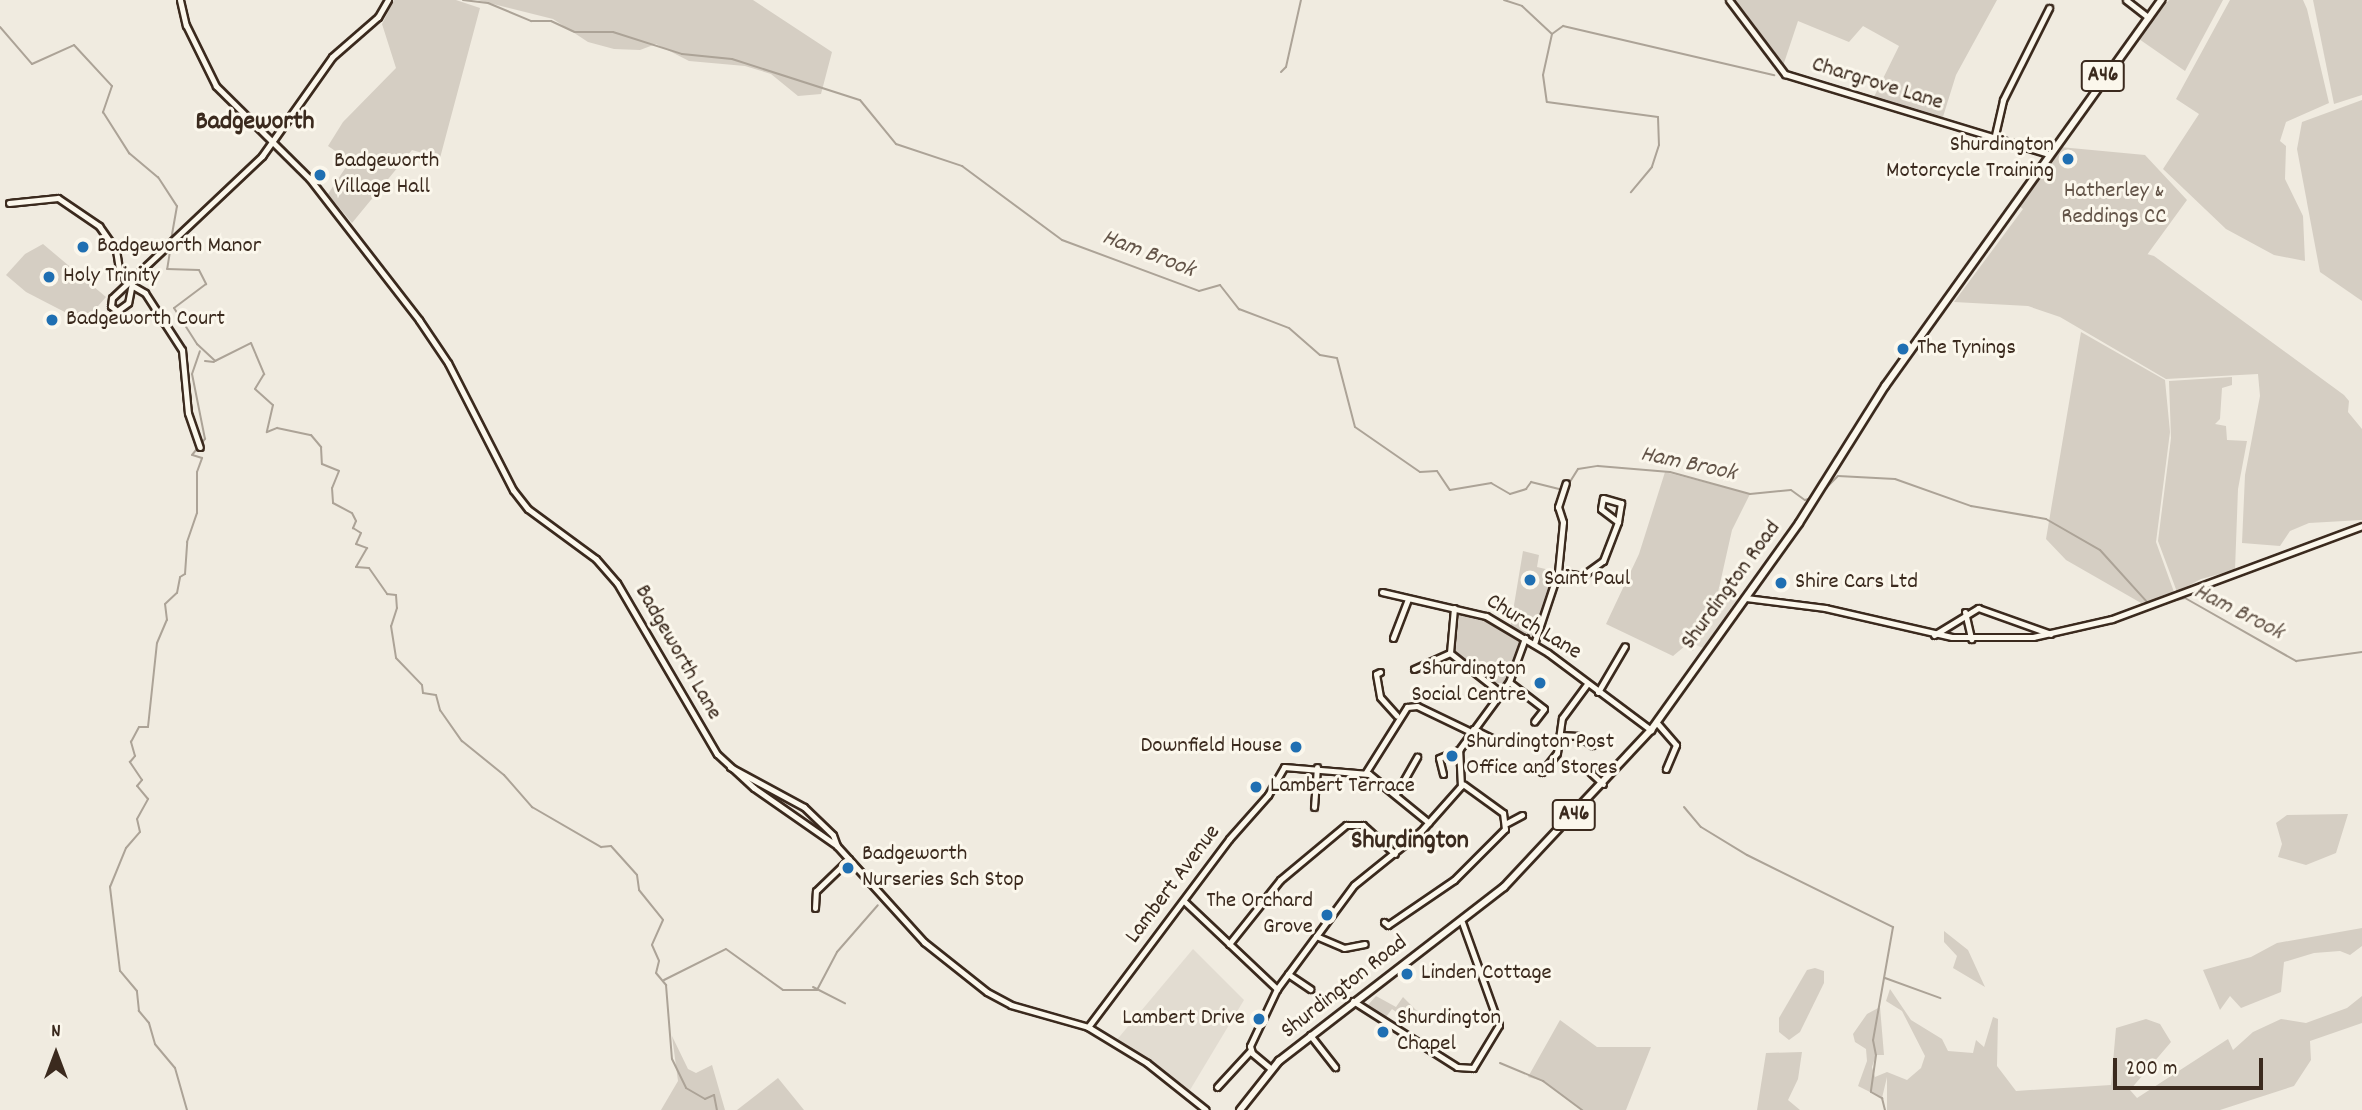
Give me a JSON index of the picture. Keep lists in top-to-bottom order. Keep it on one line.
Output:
{"streets":{"main road":["A46","Shurdington Road"],"street":["Chargrove Lane","Church Lane","Badgeworth Lane","Lambert Avenue"]},"crossings":[["Chargrove Lane","Shurdington Road"],["Shurdington Road","Church Lane"],["Badgeworth Lane","Lambert Avenue"]],"districts":["Badgeworth","Shurdington"],"water":["Ham Brook"],"parks":["Hatherley & Reddings CC"],"places":["Shurdington Motorcycle Training","Badgeworth Village Hall","Badgeworth Manor","Holy Trinity","Badgeworth Court","The Tynings","Saint Paul","Shire Cars Ltd","Shurdington Social Centre","Downfield House","Shurdington Post Office and Stores","Lambert Terrace","Badgeworth Nurseries Sch Stop","The Orchard Grove","Linden Cottage","Lambert Drive","Shurdington Chapel"],"scale_bar":"200 m","north":"top"}
